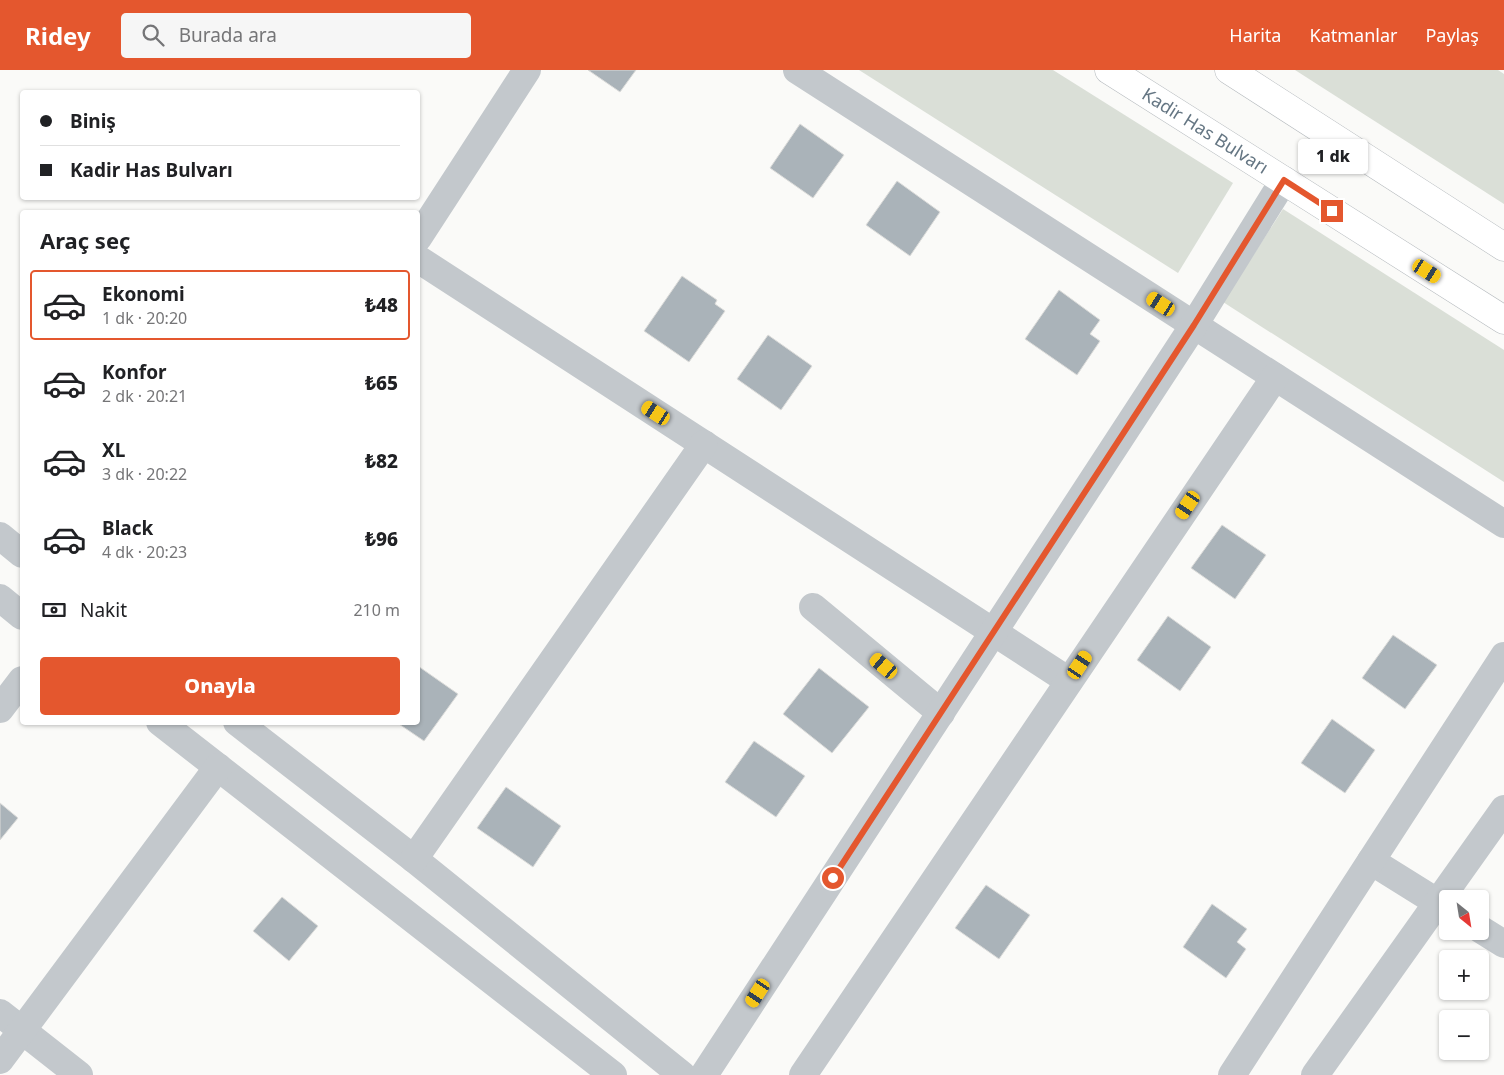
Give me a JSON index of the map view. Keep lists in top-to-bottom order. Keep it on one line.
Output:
{"streets":{"highway":["Kadir Has Bulvarı"]},"north":"bottom right","page":{"header":"Ridey","search":"Burada ara","nav":["Harita","Katmanlar","Paylaş"],"banner":["Biniş","Kadir Has Bulvarı"],"bubble":"1 dk","heading":"Araç seç","list":[{"name":"Ekonomi","note":"1 dk · 20:20","value":"₺48"},{"name":"Konfor","note":"2 dk · 20:21","value":"₺65"},{"name":"XL","note":"3 dk · 20:22","value":"₺82"},{"name":"Black","note":"4 dk · 20:23","value":"₺96"}],"pay":["Nakit","210 m"],"buttons":"Onayla","map_buttons":["+","−"]}}
